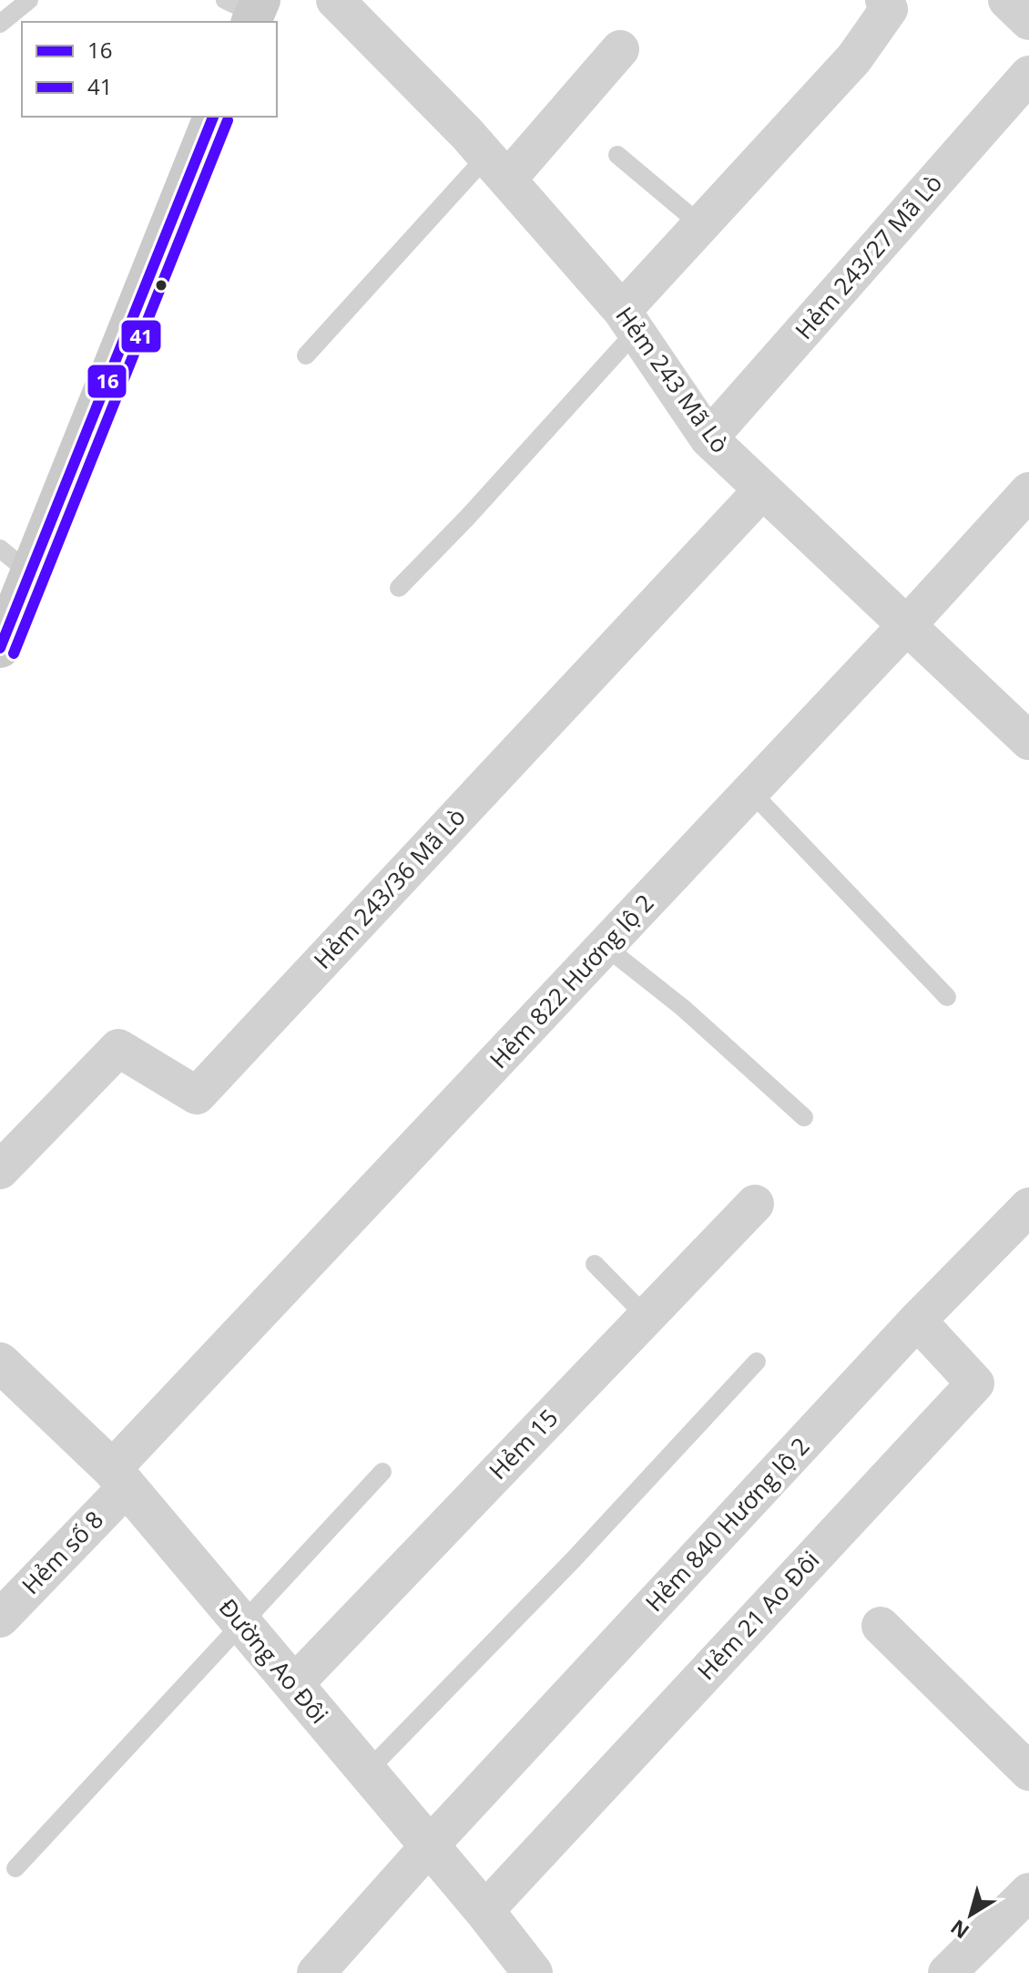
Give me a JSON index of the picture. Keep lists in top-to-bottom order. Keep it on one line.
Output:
{"streets":{"street":["Hẻm 243/27 Mã Lò","Hẻm 243 Mã Lò","Hẻm 243/36 Mã Lò","Hẻm 822 Hương lộ 2","Hẻm 15","Hẻm 840 Hương lộ 2","Hẻm số 8","Hẻm 21 Ao Đôi","Đường Ao Đôi"]},"crossings":[["Hẻm 243/27 Mã Lò","Hẻm 243 Mã Lò"],["Hẻm 243 Mã Lò","Hẻm 243/36 Mã Lò"],["Hẻm 243 Mã Lò","Hẻm 822 Hương lộ 2"],["Hẻm 822 Hương lộ 2","Hẻm số 8"],["Hẻm 822 Hương lộ 2","Đường Ao Đôi"],["Hẻm 15","Đường Ao Đôi"],["Hẻm 840 Hương lộ 2","Hẻm 21 Ao Đôi"],["Hẻm 840 Hương lộ 2","Đường Ao Đôi"],["Hẻm số 8","Đường Ao Đôi"],["Hẻm 21 Ao Đôi","Đường Ao Đôi"]],"lines":["transit line 16","transit line 41"],"legend":["16","41"],"north":"bottom left"}
